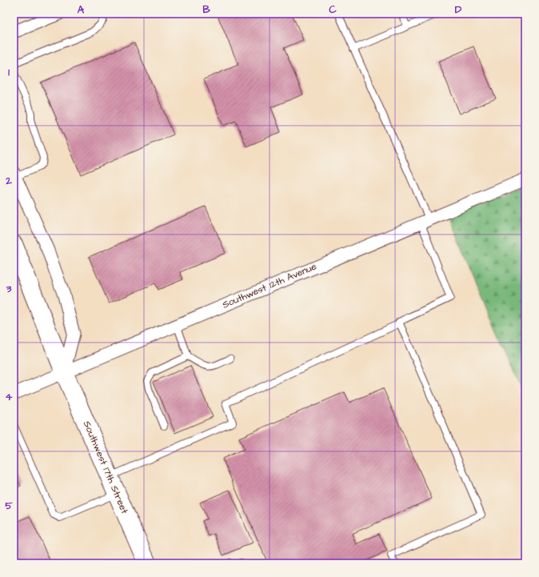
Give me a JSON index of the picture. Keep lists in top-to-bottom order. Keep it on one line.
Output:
{"streets":{"main road":["Southwest 17th Street"],"street":["Southwest 12th Avenue"]},"crossings":[["Southwest 12th Avenue","Southwest 17th Street"]],"grid":{"columns":["A","B","C","D"],"rows":["1","2","3","4","5"]}}
